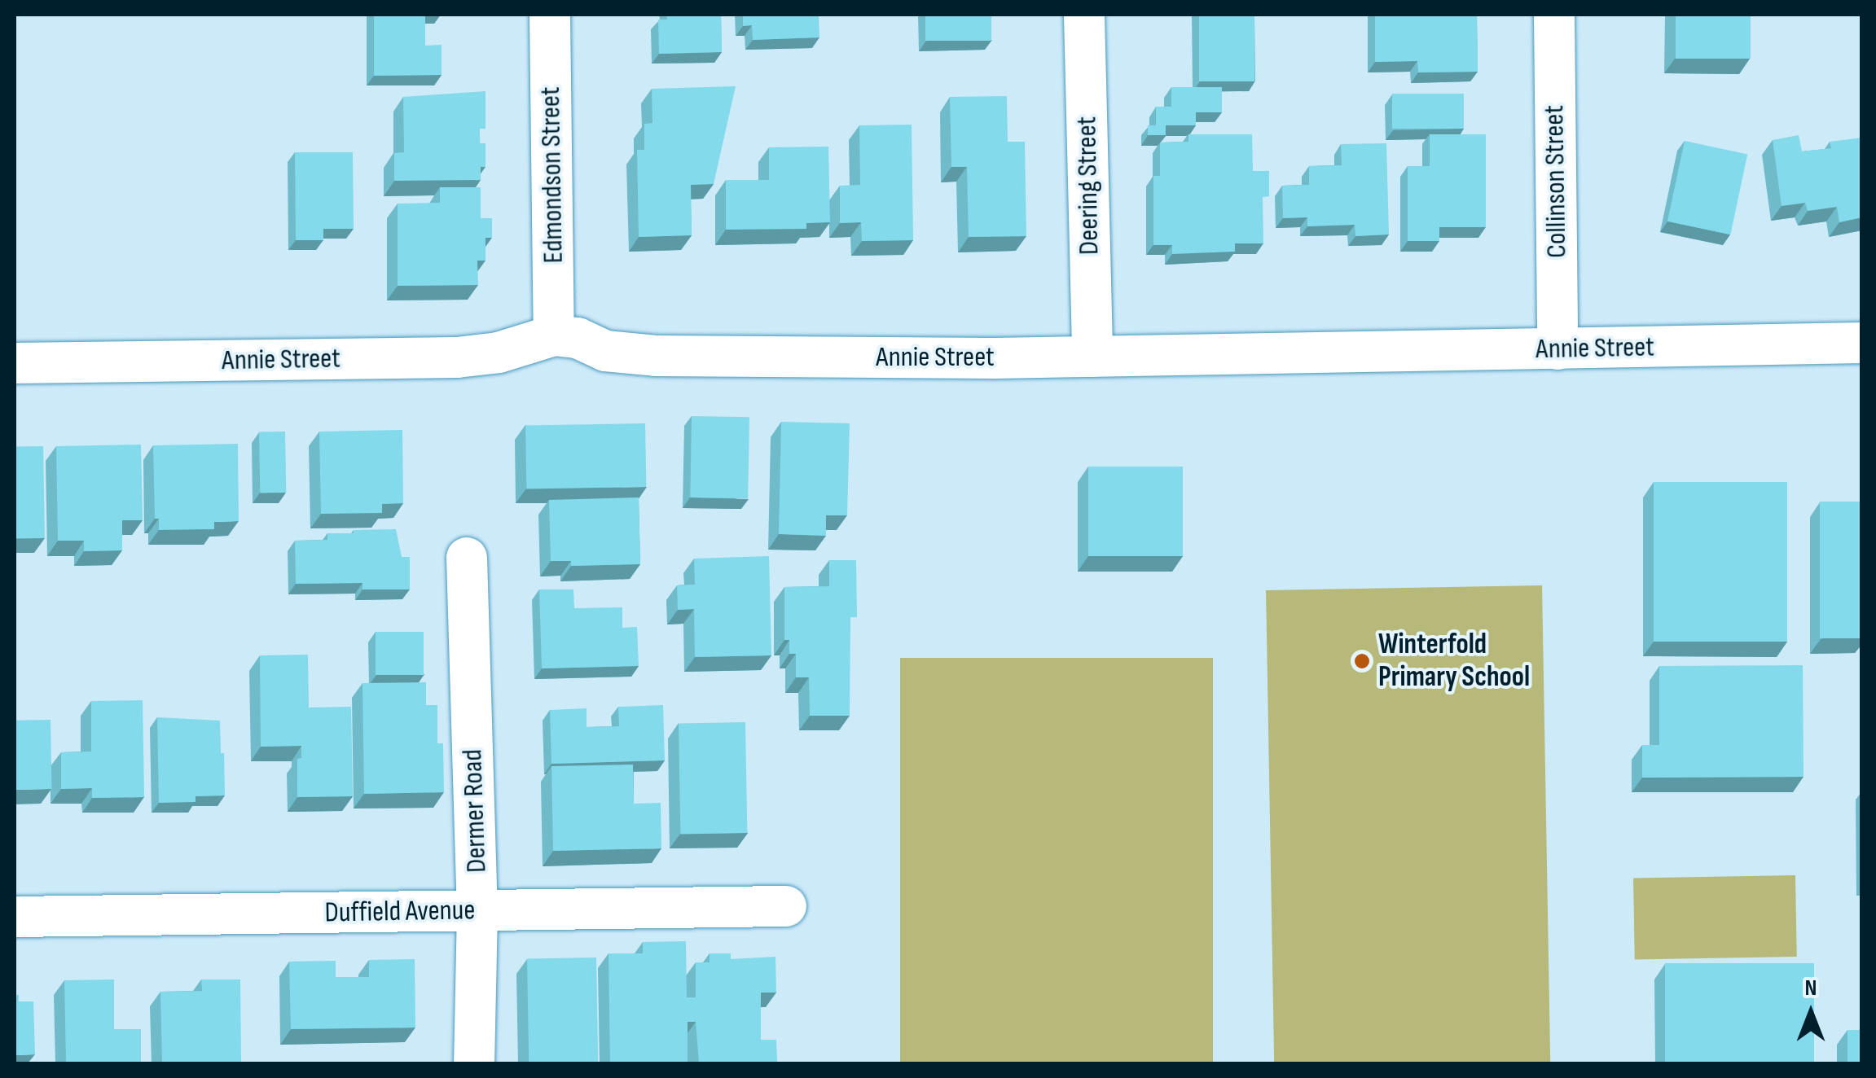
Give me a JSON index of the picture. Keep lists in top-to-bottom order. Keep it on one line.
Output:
{"streets":{"street":["Edmondson Street","Collinson Street","Deering Street","Annie Street","Dermer Road","Duffield Avenue"]},"crossings":[["Edmondson Street","Annie Street"],["Collinson Street","Annie Street"],["Deering Street","Annie Street"],["Dermer Road","Duffield Avenue"]],"places":["Winterfold Primary School"],"north":"top"}
